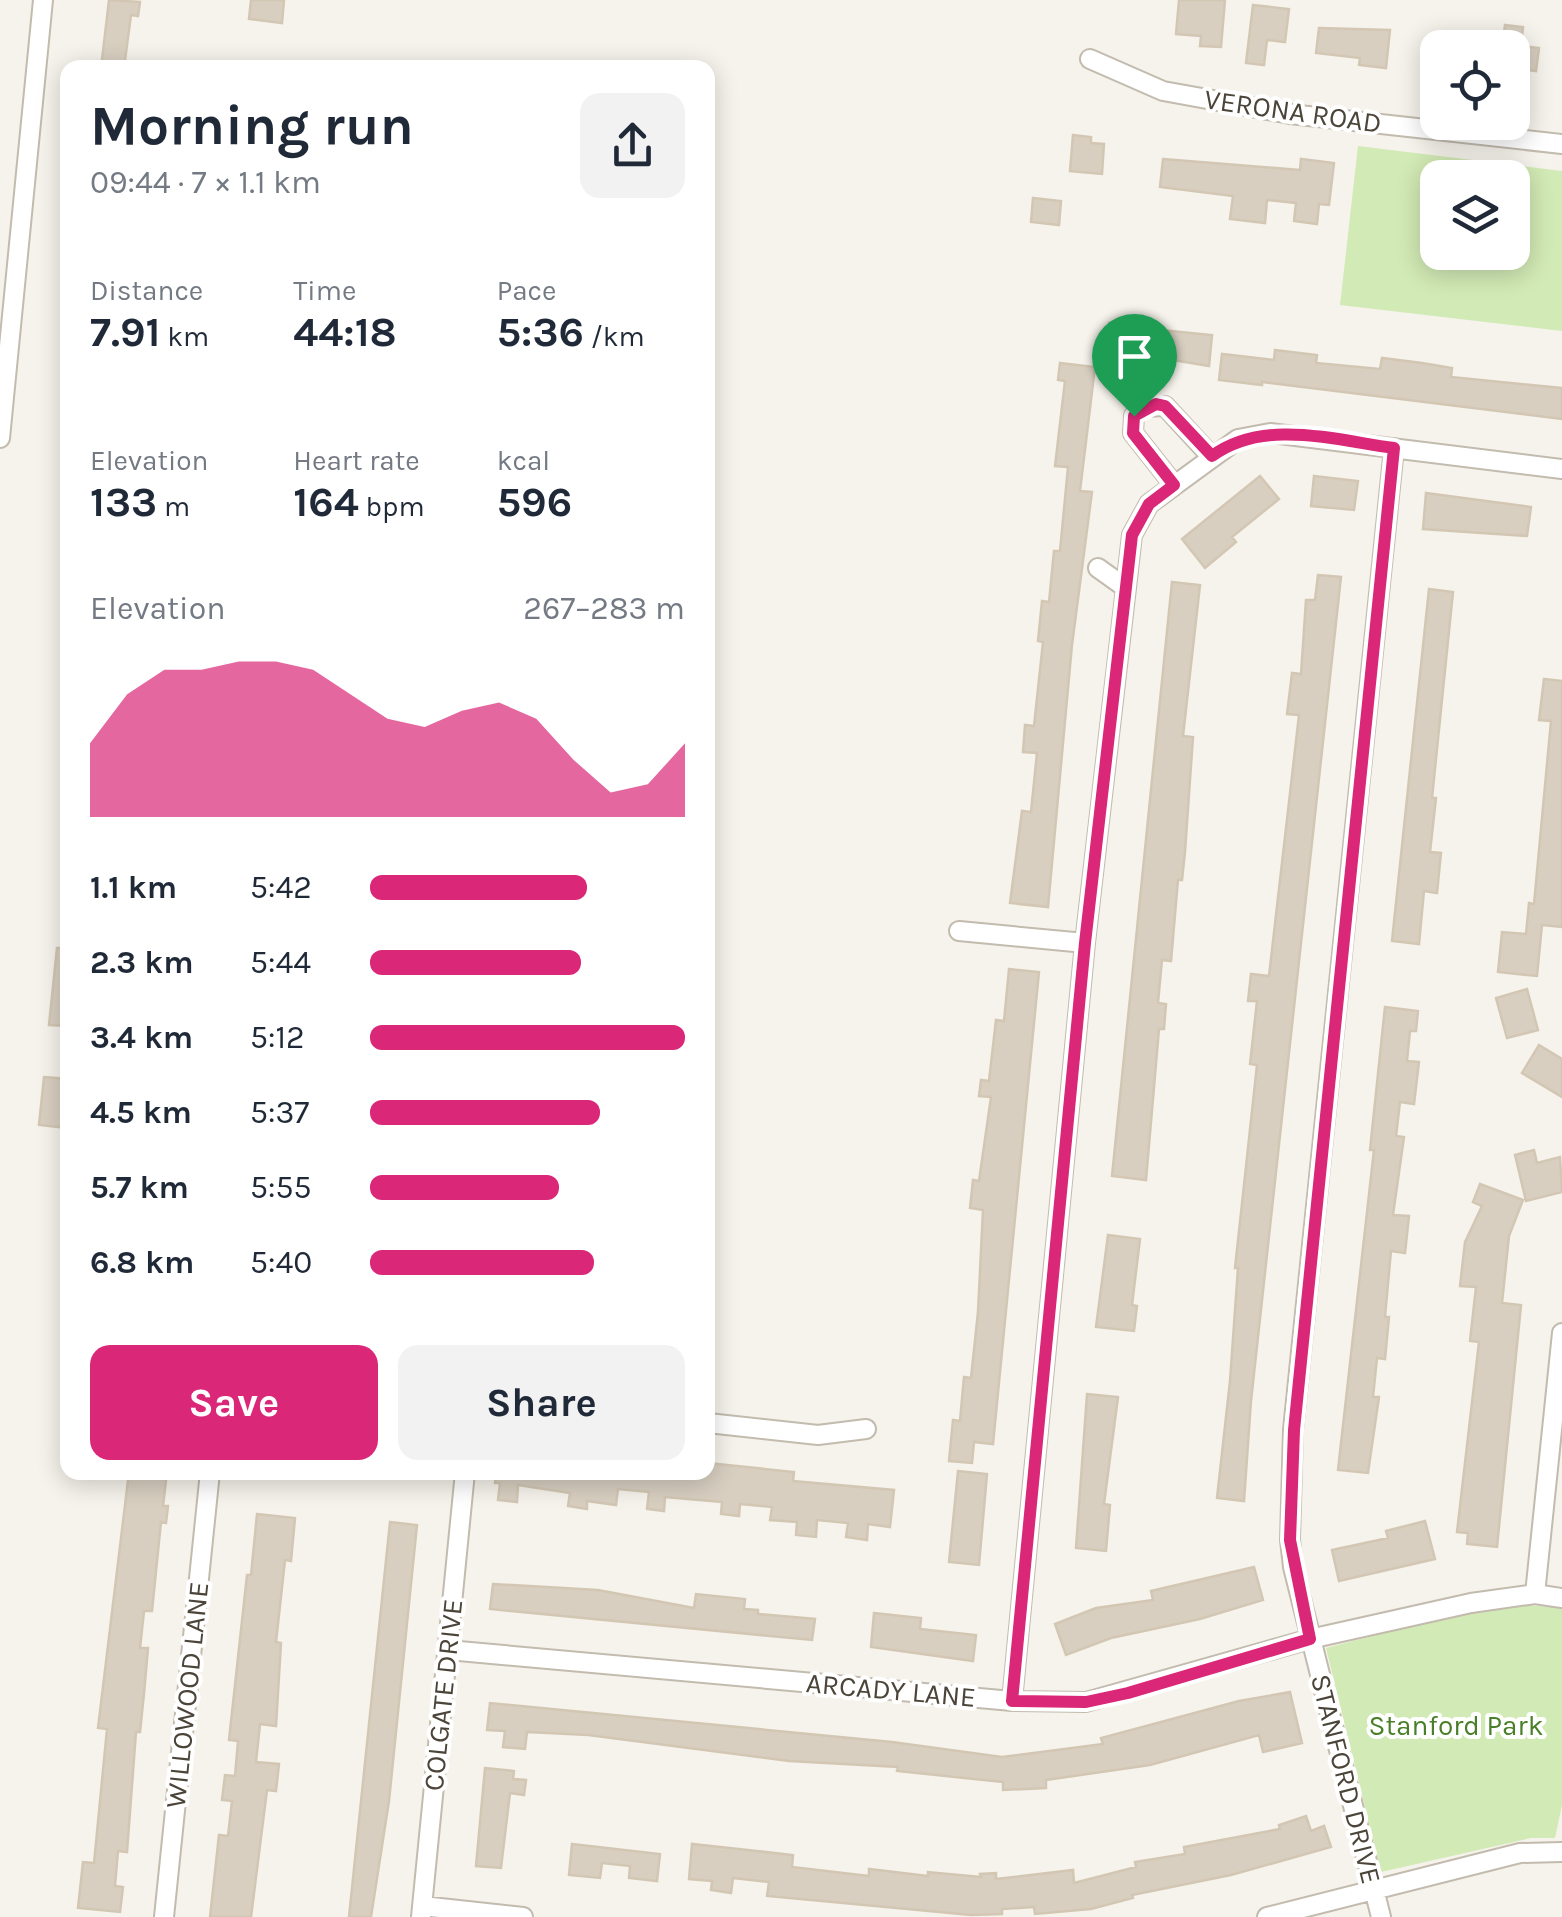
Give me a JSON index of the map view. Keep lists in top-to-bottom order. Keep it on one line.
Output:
{"streets":{"street":["VERONA ROAD","ARCADY LANE","WILLOWOOD LANE","COLGATE DRIVE","STANFORD DRIVE"]},"crossings":[["ARCADY LANE","COLGATE DRIVE"],["ARCADY LANE","STANFORD DRIVE"]],"parks":["Stanford Park"],"page":{"heading":["Morning run","09:44 · 7 × 1.1 km"],"stats":[["Distance","7.91 km"],["Time","44:18"],["Pace","5:36 /km"],["Elevation","133 m"],["Heart rate","164 bpm"],["kcal","596"]],"chart":["Elevation","267–283 m"],"list":[{"name":"1.1 km","note":"5:42"},{"name":"2.3 km","note":"5:44"},{"name":"3.4 km","note":"5:12"},{"name":"4.5 km","note":"5:37"},{"name":"5.7 km","note":"5:55"},{"name":"6.8 km","note":"5:40"}],"buttons":["Save","Share"]}}
